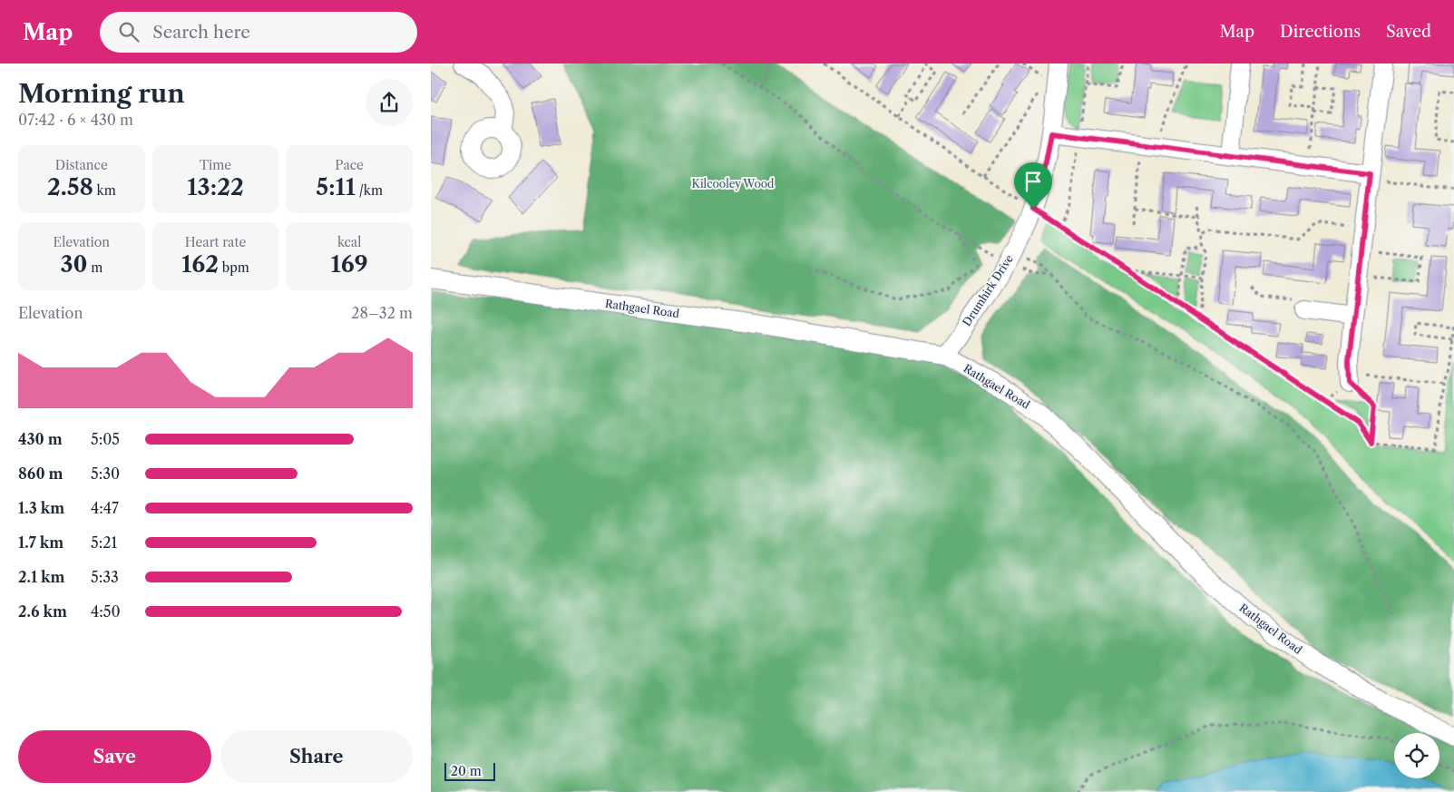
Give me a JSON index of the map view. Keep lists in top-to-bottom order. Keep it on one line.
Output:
{"streets":{"street":["Drumhirk Drive","Rathgael Road"]},"crossings":[["Drumhirk Drive","Rathgael Road"]],"parks":["Kilcooley Wood"],"scale_bar":"20 m","page":{"header":"Map","search":"Search here","nav":["Map","Directions","Saved"],"heading":["Morning run","07:42 · 6 × 430 m"],"stats":[["Distance","2.58 km"],["Time","13:22"],["Pace","5:11 /km"],["Elevation","30 m"],["Heart rate","162 bpm"],["kcal","169"]],"chart":["Elevation","28–32 m"],"list":[{"name":"430 m","note":"5:05"},{"name":"860 m","note":"5:30"},{"name":"1.3 km","note":"4:47"},{"name":"1.7 km","note":"5:21"},{"name":"2.1 km","note":"5:33"},{"name":"2.6 km","note":"4:50"}],"buttons":["Save","Share"],"scale":"20 m"}}
